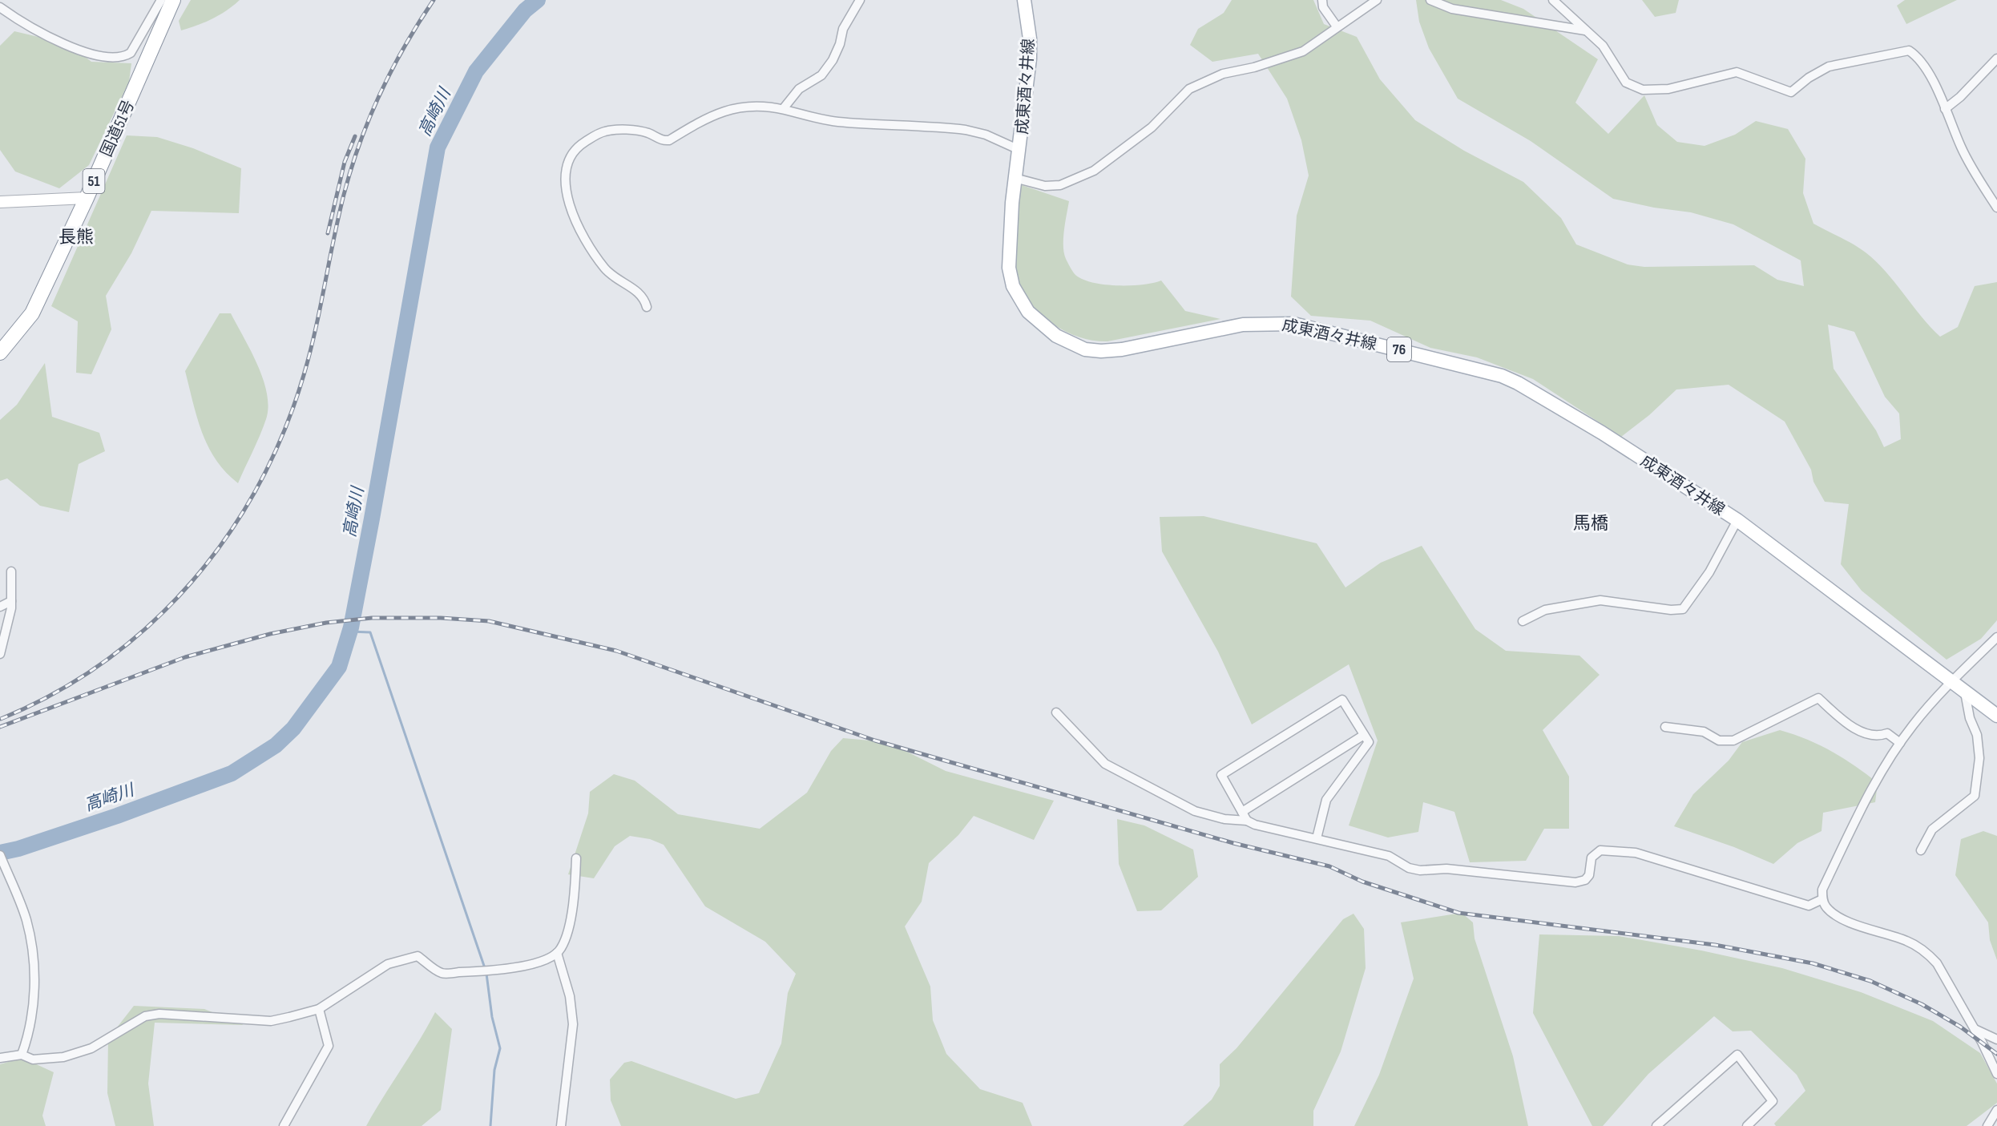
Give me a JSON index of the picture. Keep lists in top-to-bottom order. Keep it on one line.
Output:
{"streets":{"highway":["国道51号","51"],"main road":["成東酒々井線","76"]},"districts":["長熊","馬橋"],"water":["高崎川"]}
